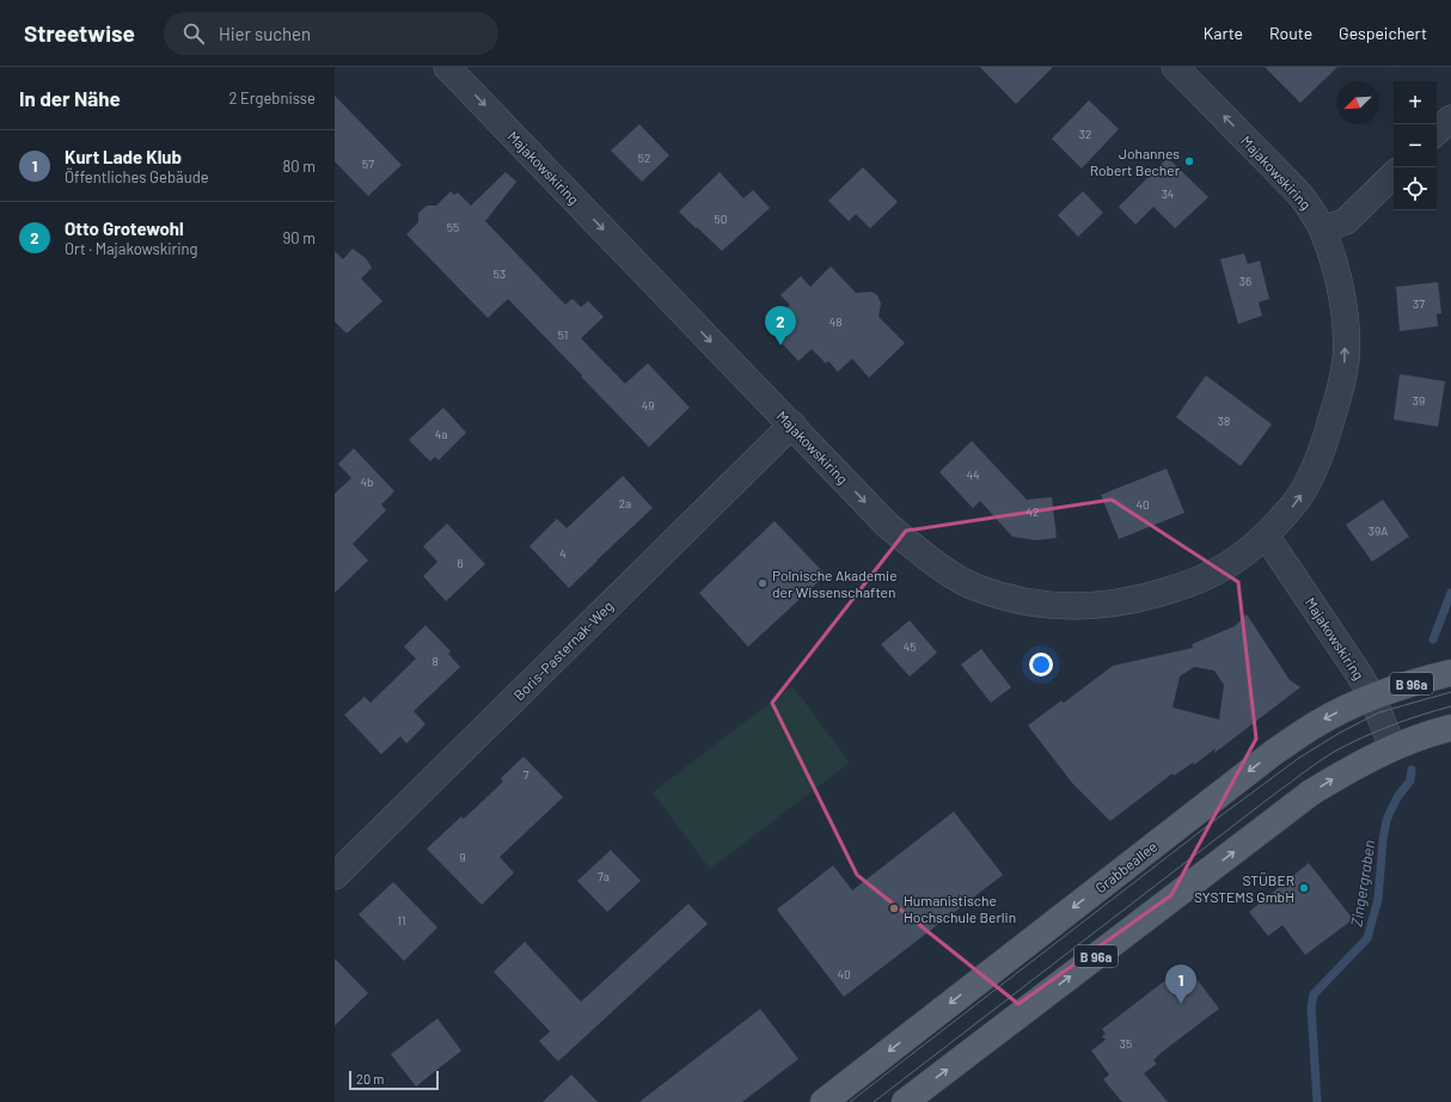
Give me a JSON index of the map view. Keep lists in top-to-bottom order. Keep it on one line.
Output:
{"streets":{"main road":["B 96a","Grabbeallee"],"street":["Majakowskiring","Boris-Pasternak-Weg"]},"crossings":[["Majakowskiring","Boris-Pasternak-Weg"],["Majakowskiring","B 96a"],["Majakowskiring","Grabbeallee"]],"water":["Zingergraben"],"places":["Johannes Robert Becher","Polnische Akademie der Wissenschaften","STÜBER SYSTEMS GmbH","Humanistische Hochschule Berlin"],"house_numbers":["32","52","57","34","50","55","53","36","37","48","51","39","49","38","4a","44","4b","2a","40","42","39A","4","6","45","8","7","9","7a","11","40","35"],"scale_bar":"20 m","north":"bottom left","page":{"header":"Streetwise","search":"Hier suchen","nav":["Karte","Route","Gespeichert"],"heading":["In der Nähe","2 Ergebnisse"],"map_buttons":["+","−"],"list":[{"mark":"1","name":"Kurt Lade Klub","note":"Öffentliches Gebäude","value":"80 m"},{"mark":"2","name":"Otto Grotewohl","note":"Ort · Majakowskiring","value":"90 m"}],"pins":["2","1"],"scale":"20 m"}}
